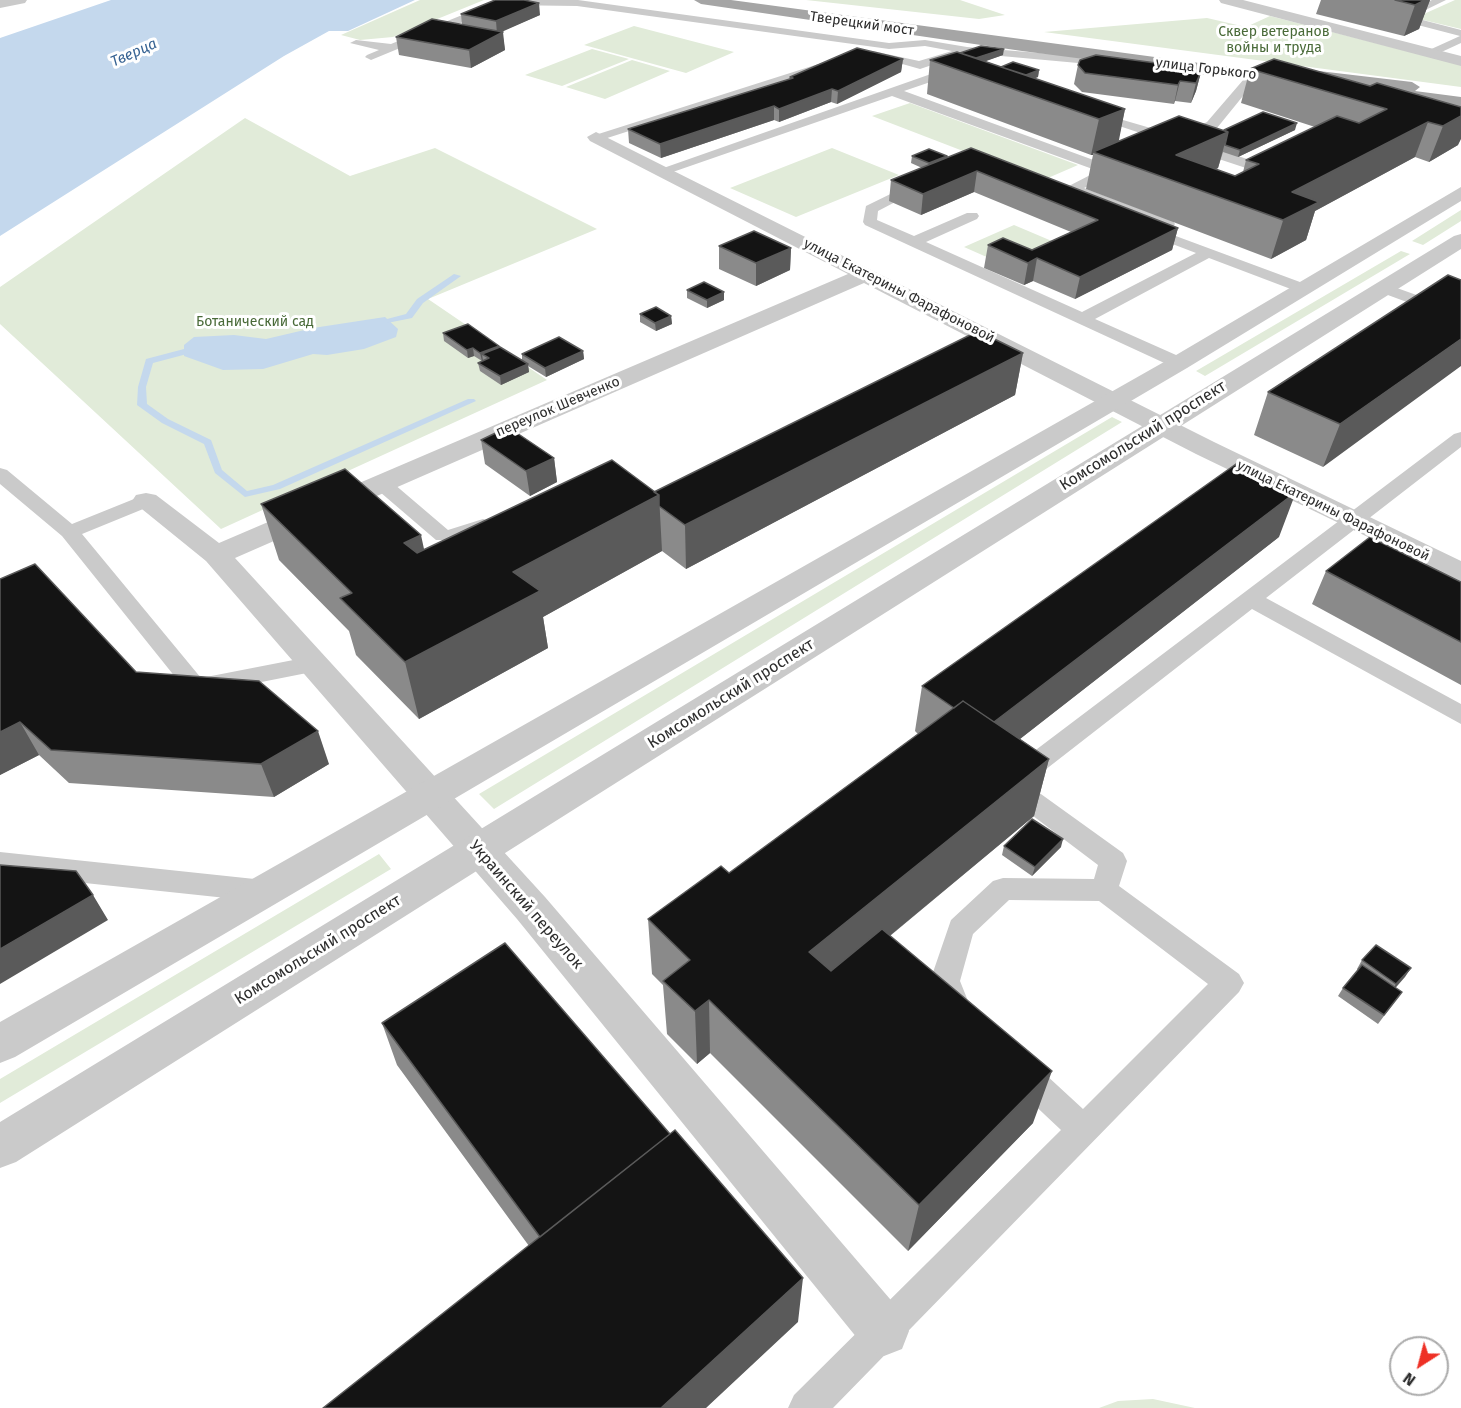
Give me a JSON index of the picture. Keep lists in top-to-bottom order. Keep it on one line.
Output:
{"streets":{"main road":["Тверецкий мост","улица Горького"],"street":["улица Екатерины Фарафоновой","переулок Шевченко","Комсомольский проспект","Украинский переулок"]},"crossings":[["Тверецкий мост","улица Горького"],["улица Екатерины Фарафоновой","переулок Шевченко"],["улица Екатерины Фарафоновой","Комсомольский проспект"],["переулок Шевченко","Украинский переулок"],["Комсомольский проспект","Украинский переулок"]],"water":["Тверца"],"parks":["Сквер ветеранов войны и труда","Ботанический сад"],"north":"bottom left"}
